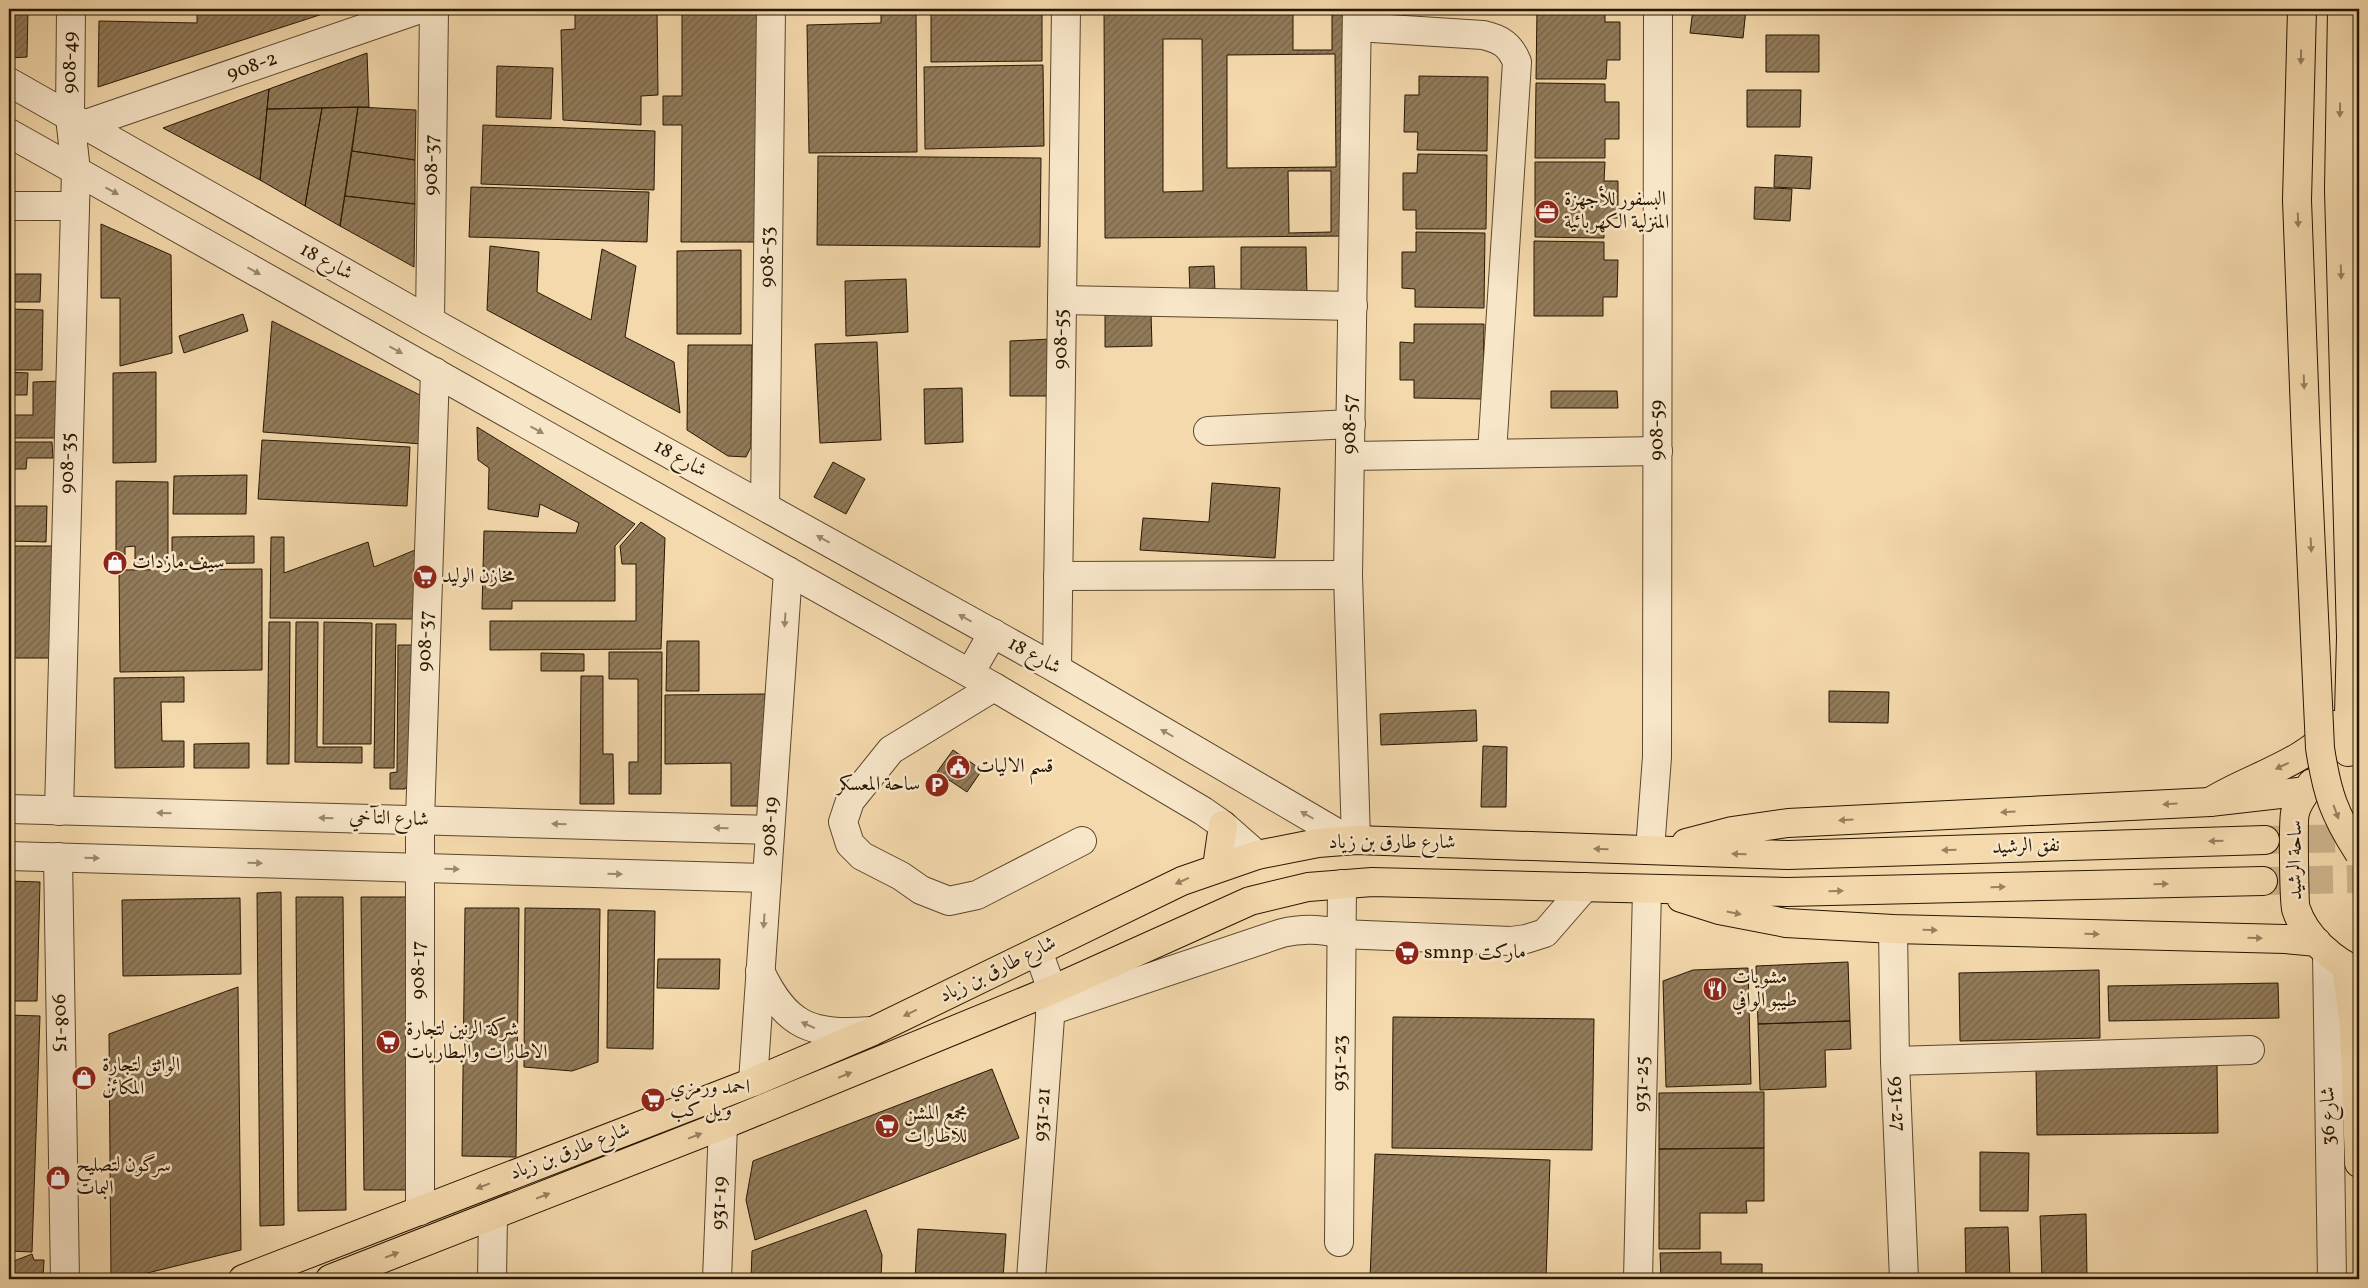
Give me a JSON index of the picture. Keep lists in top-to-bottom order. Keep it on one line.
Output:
{"streets":{"main road":["شارع طارق بن زياد","نفق الرشيد","ساحة الرشيد"],"street":["908-49","908-2","908-37","908-53","شارع 18","908-55","908-57","908-59","908-35","شارع التآخي","908-19","908-17","908-15","931-23","931-25","931-27","931-21","شارع 36","931-19"]},"crossings":[["908-49","908-2"],["908-49","شارع 18"],["908-49","908-35"],["908-2","شارع 18"],["908-2","908-35"],["908-37","شارع 18"],["908-37","شارع التآخي"],["908-37","908-17"],["908-53","شارع 18"],["شارع 18","908-55"],["شارع 18","908-57"],["شارع 18","908-35"],["شارع 18","شارع طارق بن زياد"],["908-57","شارع طارق بن زياد"],["908-59","شارع طارق بن زياد"],["908-35","شارع التآخي"],["شارع التآخي","908-19"],["شارع التآخي","908-17"],["908-19","شارع طارق بن زياد"],["شارع طارق بن زياد","نفق الرشيد"],["شارع طارق بن زياد","908-17"],["شارع طارق بن زياد","931-23"],["شارع طارق بن زياد","931-25"],["شارع طارق بن زياد","931-21"],["شارع طارق بن زياد","931-19"],["ساحة الرشيد","شارع 36"]],"one_way":["908-19"],"places":{"office":["البسفور للأجهزة المنزلية الكهربائية"],"shop":["سيف مازدات","الواثق لتجارة المكائن","سرگون لتصليح البمات"],"supermarket":["مخازن الوليد","smnp ماركت","شركة الرنين لتجارة الاطارات والبطاريات","احمد ورمزي ويل كب","مجمع المشن للاطارات"],"public building":["قسم الاليات"],"parking":["ساحة المعسكر"],"restaurant":["مشويات طيبو الوافي"]}}
